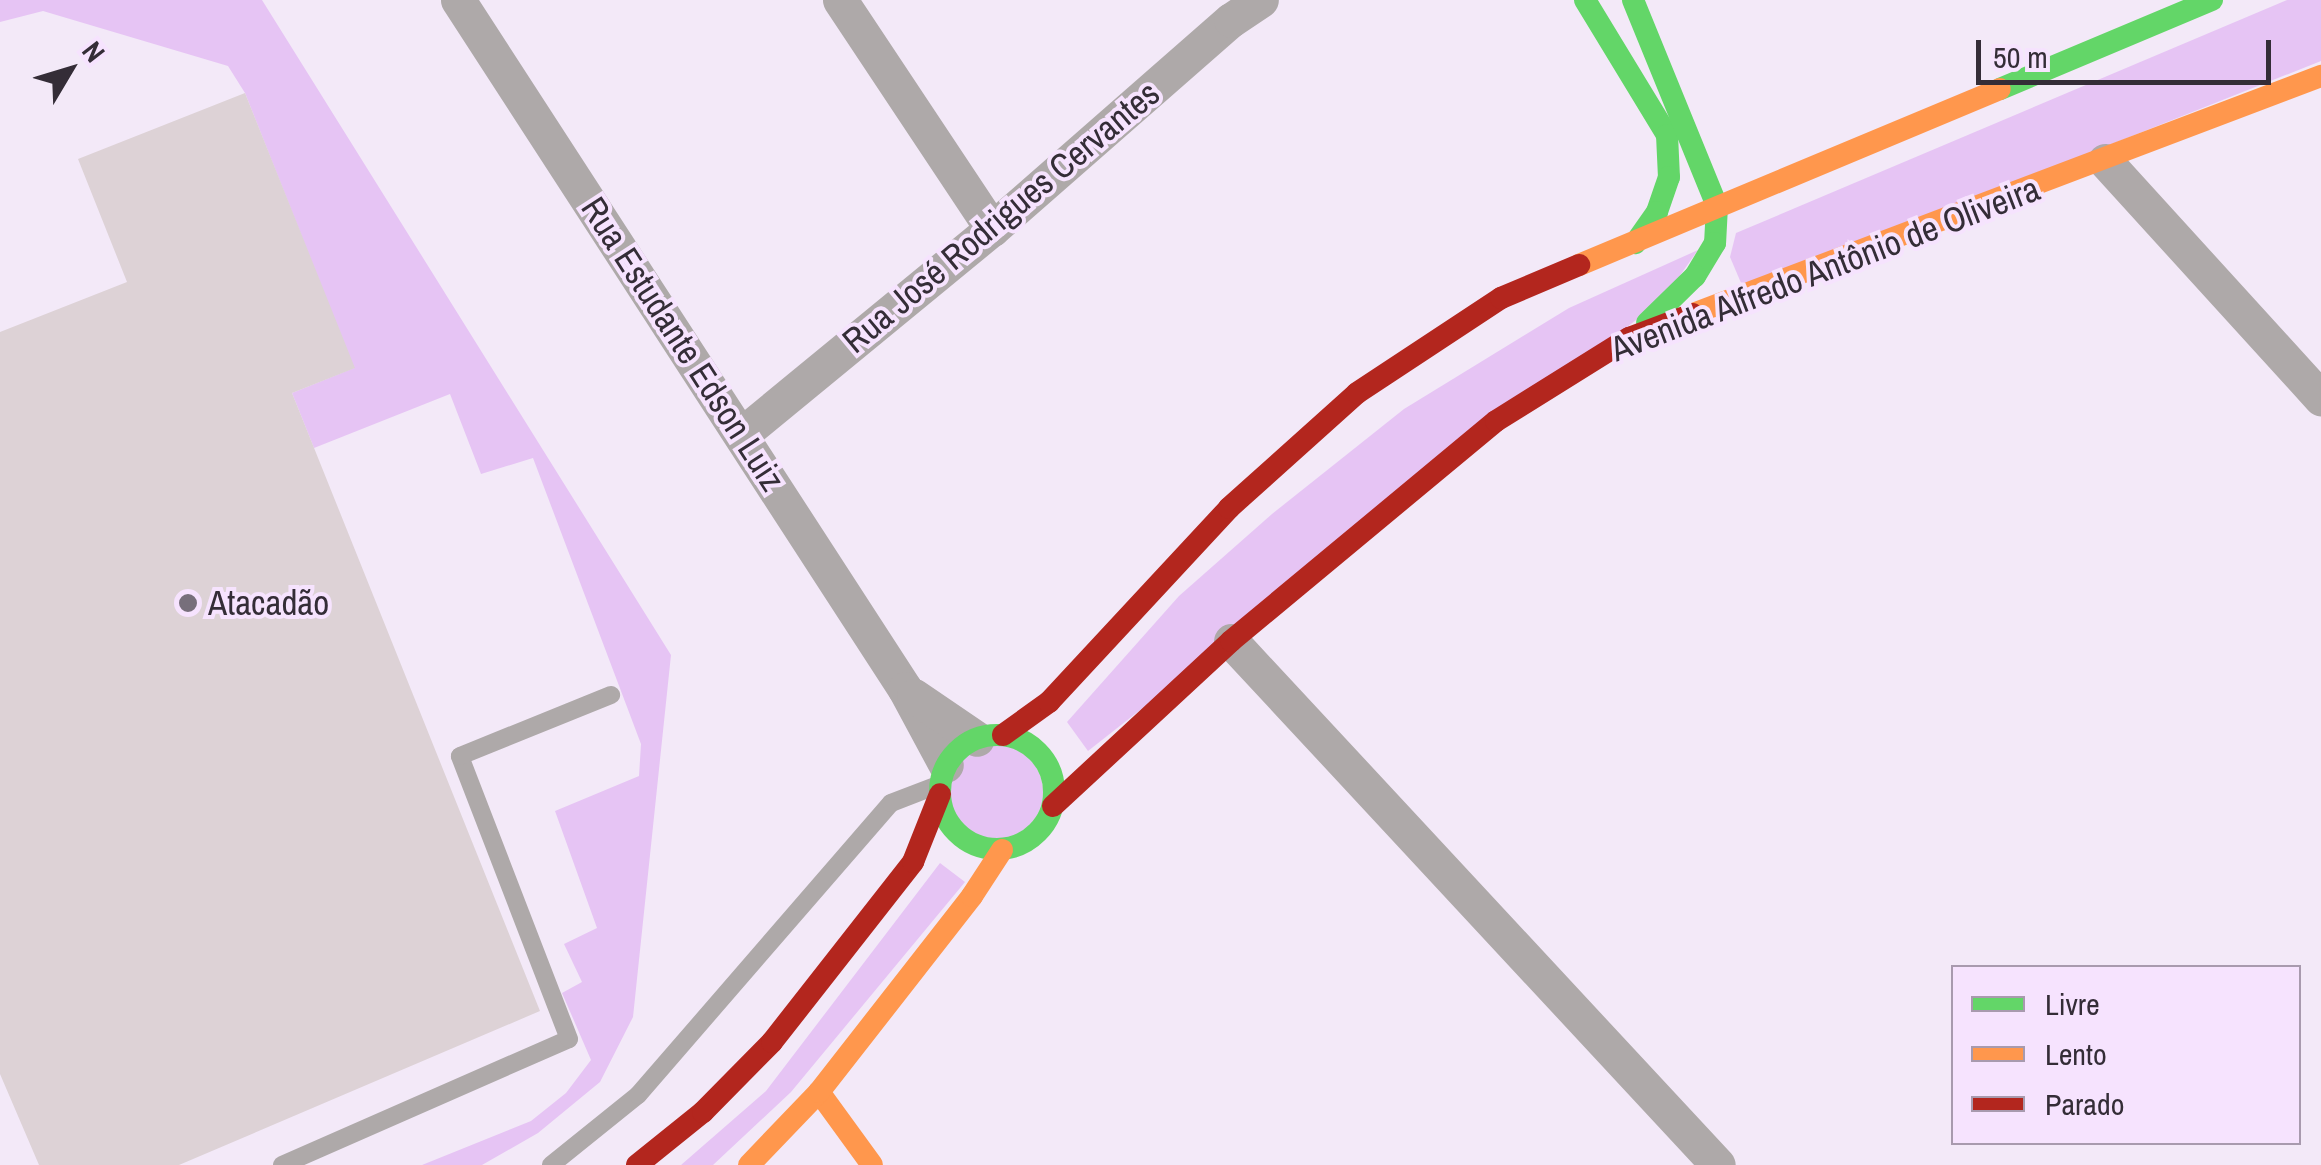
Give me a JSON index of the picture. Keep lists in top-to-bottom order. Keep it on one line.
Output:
{"streets":{"main road":["Avenida Alfredo Antônio de Oliveira"],"street":["Rua José Rodrigues Cervantes","Rua Estudante Edson Luiz"]},"crossings":[["Rua José Rodrigues Cervantes","Rua Estudante Edson Luiz"],["Avenida Alfredo Antônio de Oliveira","Rua Estudante Edson Luiz"]],"places":["Atacadão"],"legend":["Livre","Lento","Parado"],"scale_bar":"50 m","north":"top right"}
